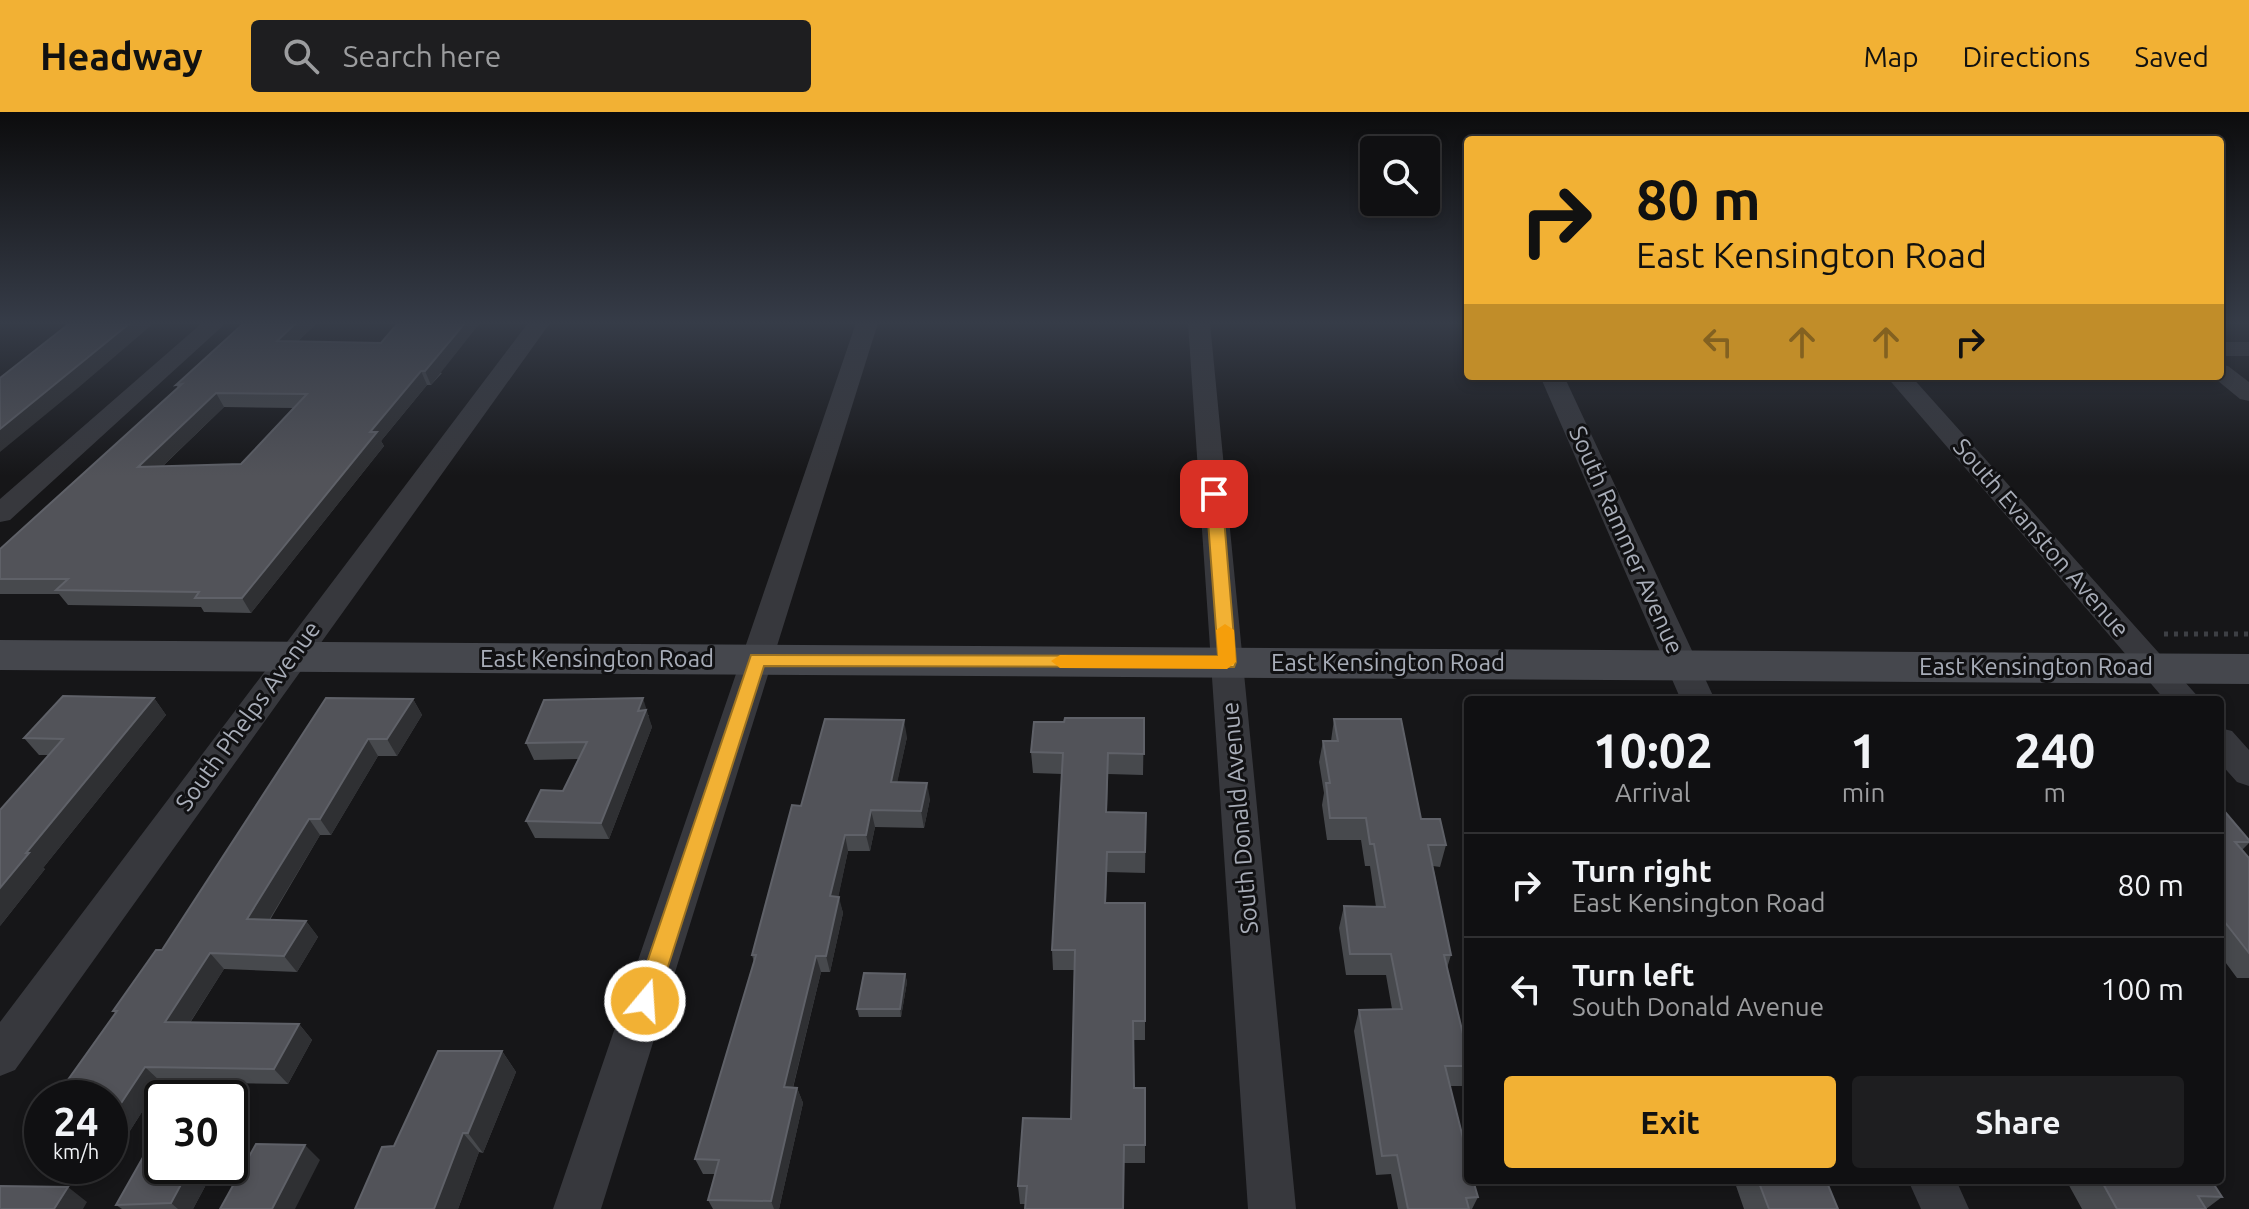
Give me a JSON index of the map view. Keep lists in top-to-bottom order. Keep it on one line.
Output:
{"streets":{"main road":["East Kensington Road"],"street":["South Evanston Avenue","South Rammer Avenue","South Phelps Avenue","South Donald Avenue"]},"crossings":[["South Evanston Avenue","East Kensington Road"],["South Rammer Avenue","East Kensington Road"],["East Kensington Road","South Phelps Avenue"],["East Kensington Road","South Donald Avenue"]],"page":{"header":"Headway","search":"Search here","nav":["Map","Directions","Saved"],"turn":["80 m","East Kensington Road"],"eta":["10:02","Arrival","1","min","240","m"],"list":[{"name":"Turn right","note":"East Kensington Road","value":"80 m"},{"name":"Turn left","note":"South Donald Avenue","value":"100 m"}],"buttons":["Exit","Share"],"speed":"24 km/h","limit":"30"}}
